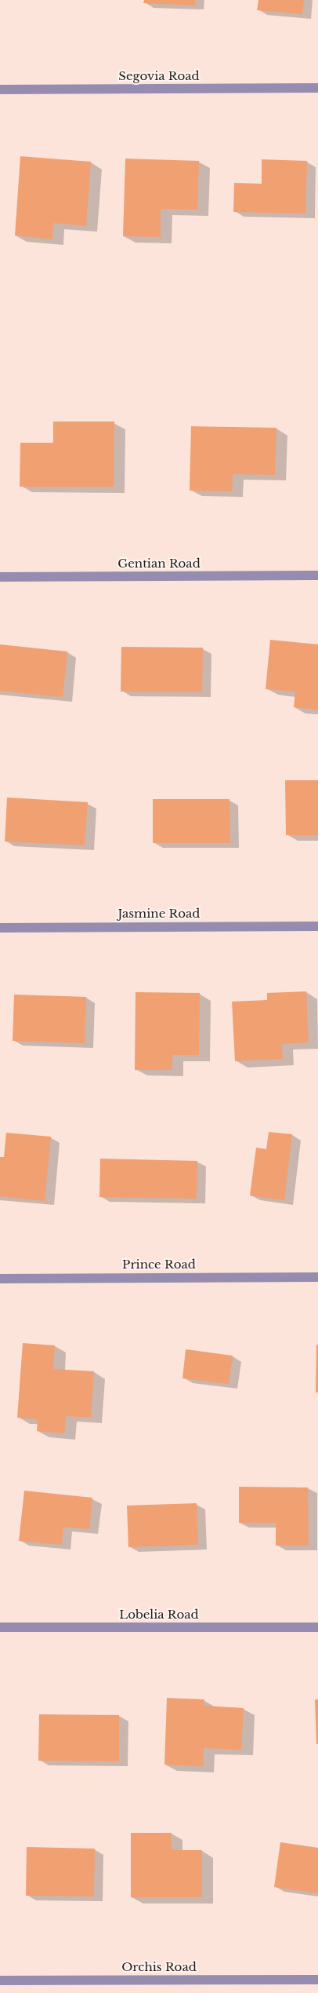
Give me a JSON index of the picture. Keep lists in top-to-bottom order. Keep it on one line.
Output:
{"streets":{"street":["Segovia Road","Gentian Road","Jasmine Road","Prince Road","Lobelia Road","Orchis Road"]}}
